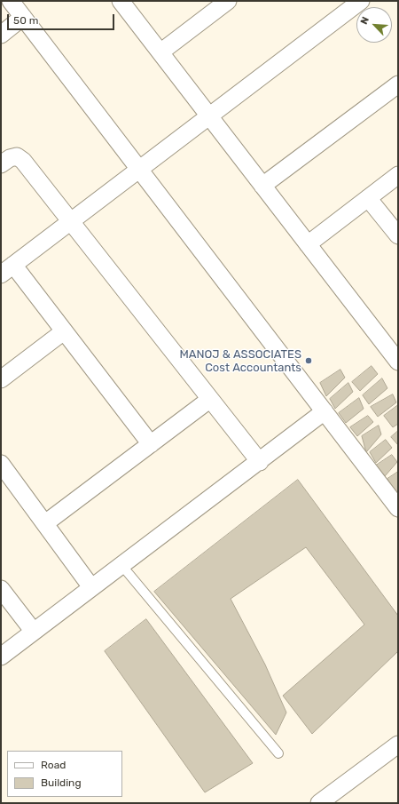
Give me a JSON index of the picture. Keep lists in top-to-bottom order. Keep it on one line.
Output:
{"places":["MANOJ & ASSOCIATES Cost Accountants"],"legend":["Road","Building"],"scale_bar":"50 m","north":"top left"}
